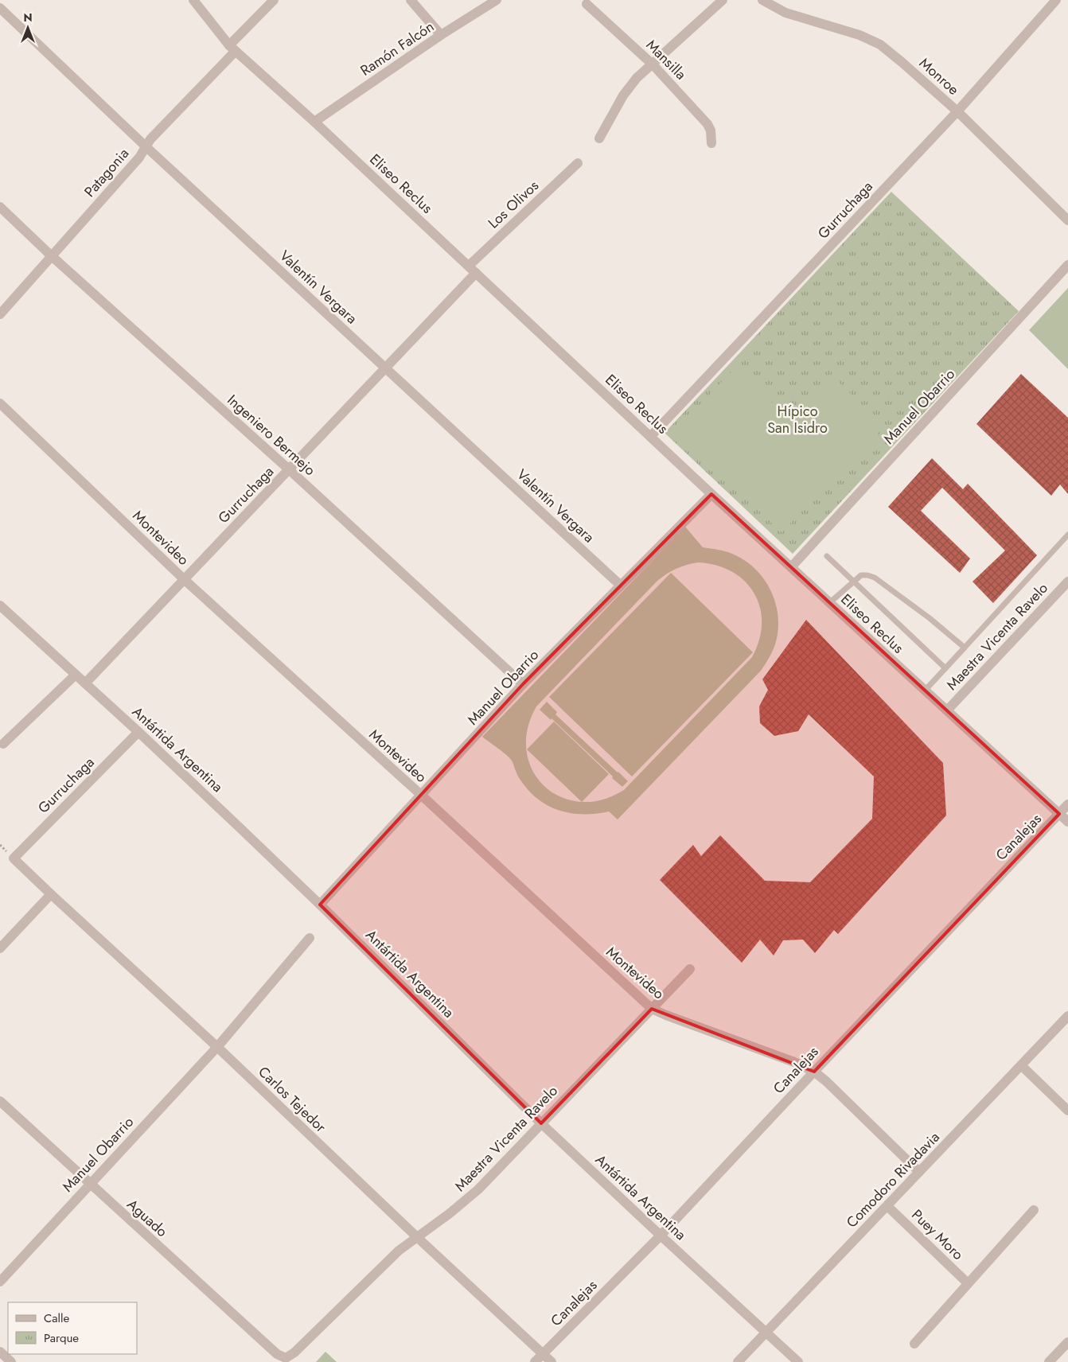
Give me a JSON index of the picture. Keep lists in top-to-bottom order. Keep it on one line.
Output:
{"streets":{"street":["Ramón Falcón","Mansilla","Monroe","Patagonia","Eliseo Reclus","Los Olivos","Gurruchaga","Valentín Vergara","Manuel Obarrio","Ingeniero Bermejo","Montevideo","Maestra Vicenta Ravelo","Antártida Argentina","Canalejas","Carlos Tejedor","Comodoro Rivadavia","Aguado","Puey Moro"]},"crossings":[["Ramón Falcón","Eliseo Reclus"],["Monroe","Gurruchaga"],["Patagonia","Eliseo Reclus"],["Patagonia","Valentín Vergara"],["Patagonia","Ingeniero Bermejo"],["Eliseo Reclus","Los Olivos"],["Eliseo Reclus","Gurruchaga"],["Eliseo Reclus","Manuel Obarrio"],["Eliseo Reclus","Maestra Vicenta Ravelo"],["Eliseo Reclus","Canalejas"],["Los Olivos","Gurruchaga"],["Gurruchaga","Valentín Vergara"],["Gurruchaga","Ingeniero Bermejo"],["Gurruchaga","Montevideo"],["Gurruchaga","Antártida Argentina"],["Gurruchaga","Carlos Tejedor"],["Valentín Vergara","Manuel Obarrio"],["Manuel Obarrio","Ingeniero Bermejo"],["Manuel Obarrio","Montevideo"],["Manuel Obarrio","Antártida Argentina"],["Manuel Obarrio","Carlos Tejedor"],["Manuel Obarrio","Aguado"],["Montevideo","Maestra Vicenta Ravelo"],["Montevideo","Canalejas"],["Maestra Vicenta Ravelo","Antártida Argentina"],["Maestra Vicenta Ravelo","Carlos Tejedor"],["Maestra Vicenta Ravelo","Aguado"],["Antártida Argentina","Canalejas"],["Antártida Argentina","Comodoro Rivadavia"],["Canalejas","Carlos Tejedor"],["Comodoro Rivadavia","Puey Moro"]],"parks":["Hípico San Isidro"],"legend":["Calle","Parque"],"north":"top"}
